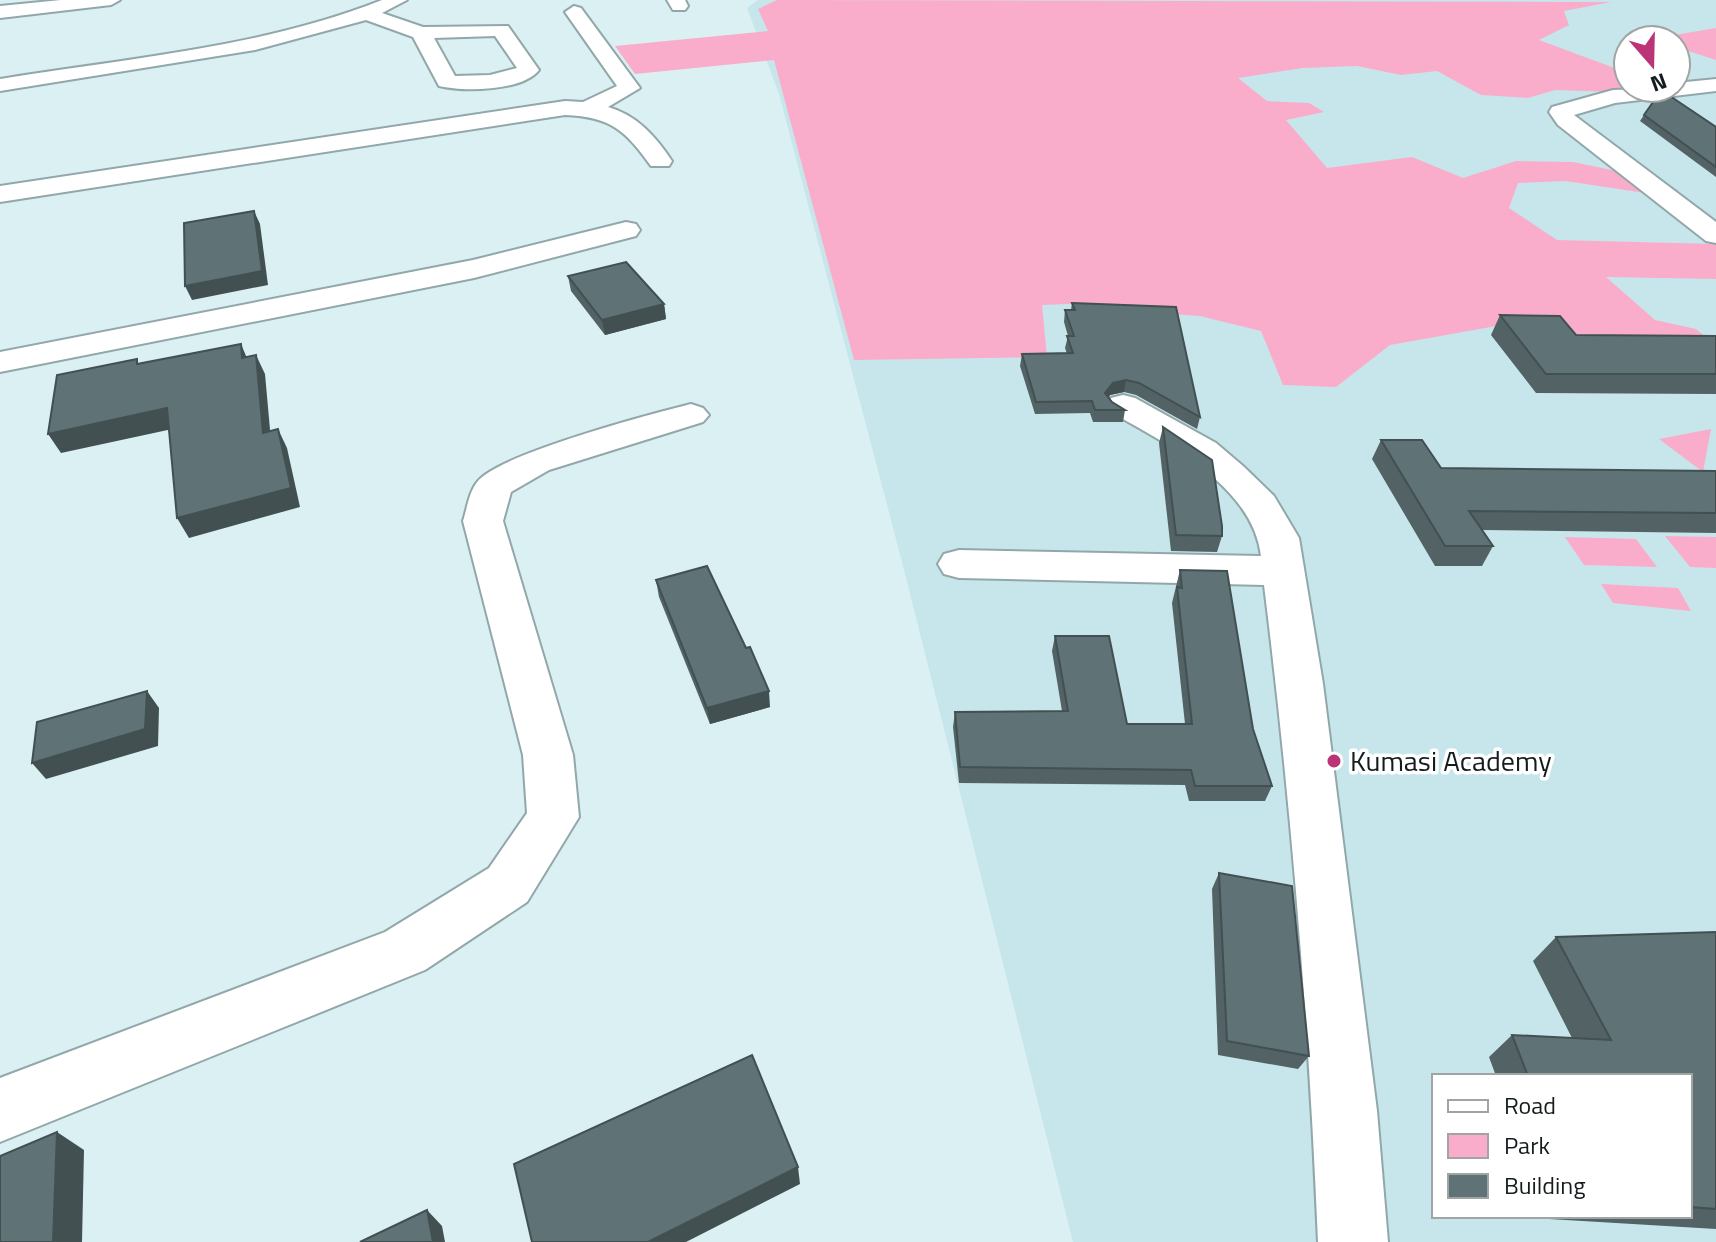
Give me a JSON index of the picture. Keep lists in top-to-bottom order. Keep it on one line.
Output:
{"places":["Kumasi Academy"],"legend":["Road","Park","Building"],"north":"bottom"}
